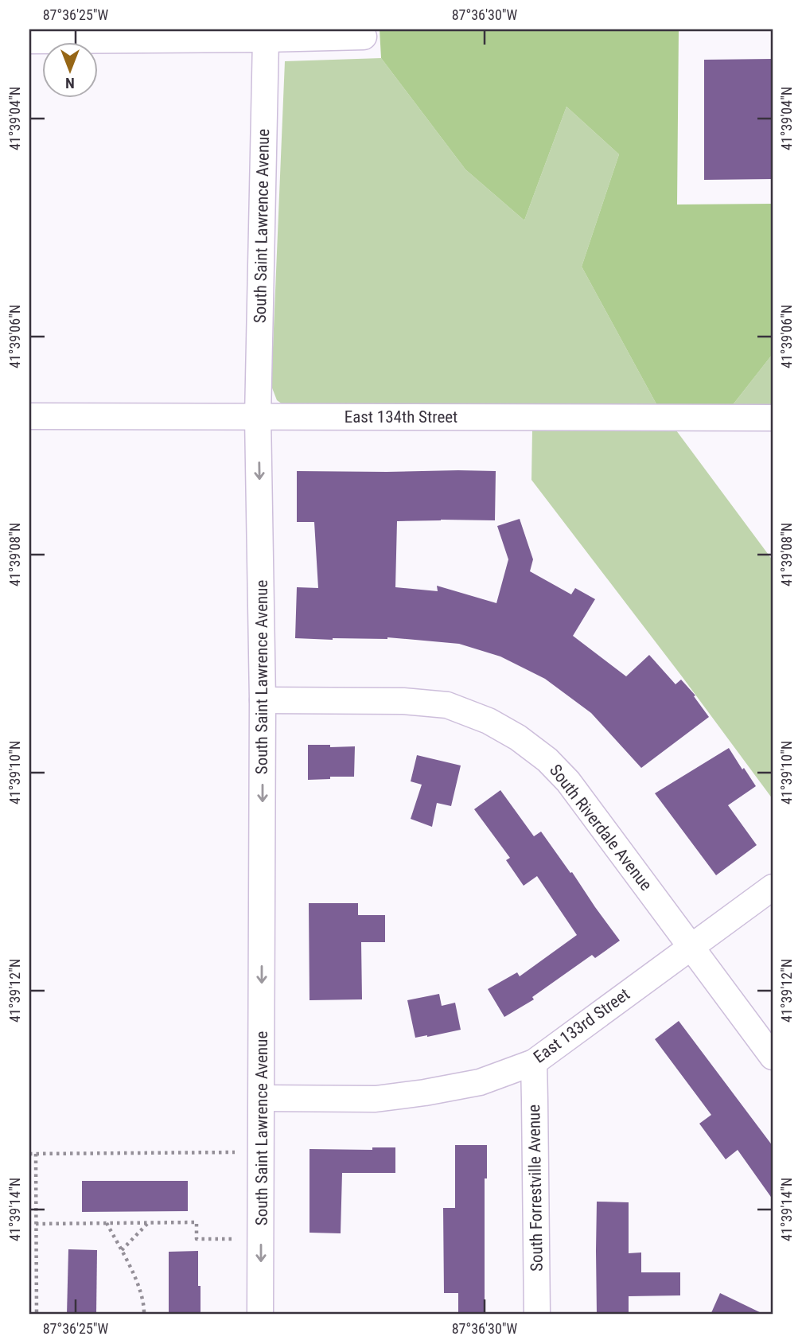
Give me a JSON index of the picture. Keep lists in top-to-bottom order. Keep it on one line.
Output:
{"streets":{"street":["South Saint Lawrence Avenue","East 134th Street","South Riverdale Avenue","East 133rd Street","South Forrestville Avenue"]},"crossings":[["South Saint Lawrence Avenue","East 134th Street"],["South Saint Lawrence Avenue","South Riverdale Avenue"],["South Saint Lawrence Avenue","East 133rd Street"],["South Riverdale Avenue","East 133rd Street"],["East 133rd Street","South Forrestville Avenue"]],"one_way":["South Saint Lawrence Avenue"],"north":"bottom","coordinates":["87°36'25\"W","87°36'30\"W","41°39'04\"N","41°39'06\"N","41°39'08\"N","41°39'10\"N","41°39'12\"N","41°39'14\"N"]}
